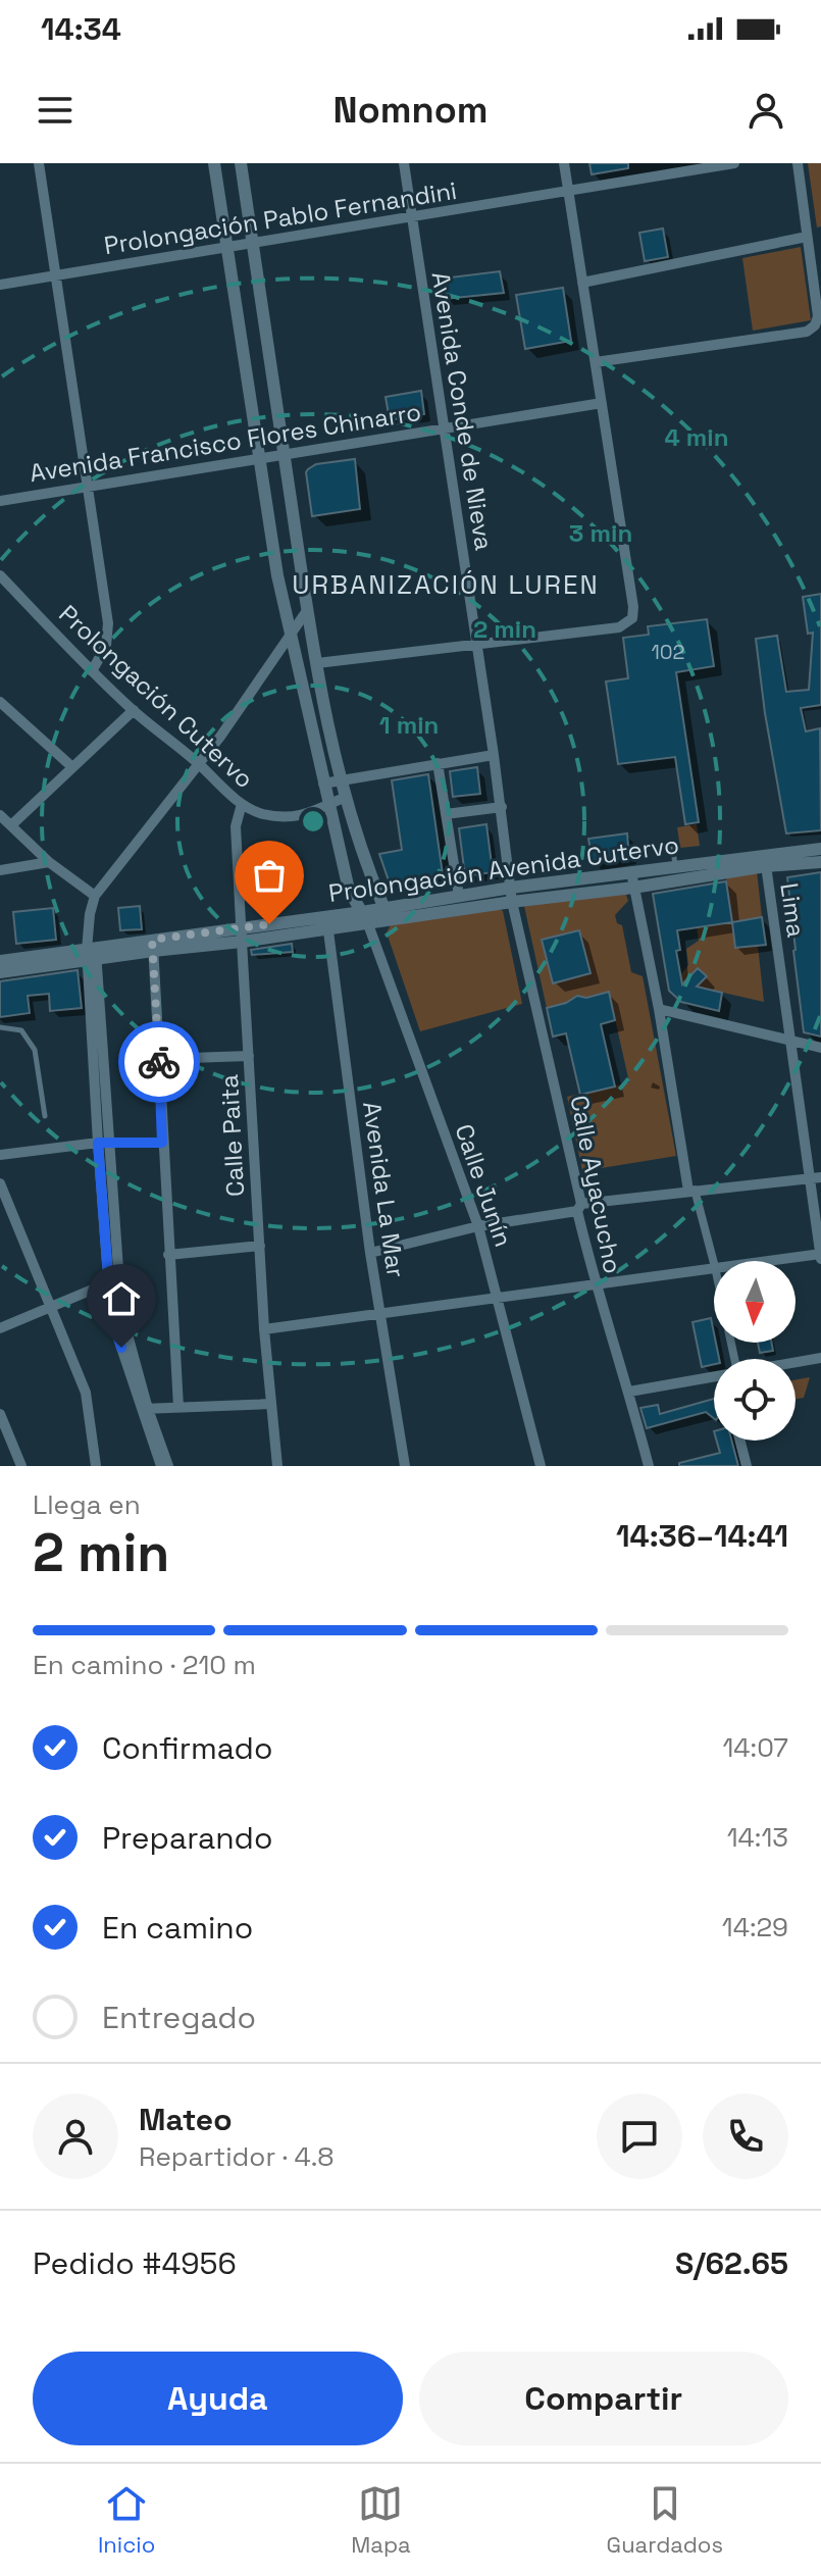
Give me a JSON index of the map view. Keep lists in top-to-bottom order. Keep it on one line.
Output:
{"streets":{"street":["Prolongación Pablo Fernandini","Avenida Conde de Nieva","Avenida Francisco Flores Chinarro","Prolongación Cutervo","Prolongación Avenida Cutervo","Lima","Calle Paita","Calle Ayacucho","Calle Junín","Avenida La Mar"]},"crossings":[["Prolongación Pablo Fernandini","Avenida Conde de Nieva"],["Avenida Conde de Nieva","Avenida Francisco Flores Chinarro"],["Avenida Conde de Nieva","Prolongación Avenida Cutervo"],["Avenida Conde de Nieva","Calle Ayacucho"],["Prolongación Cutervo","Calle Paita"],["Prolongación Avenida Cutervo","Lima"],["Prolongación Avenida Cutervo","Calle Paita"],["Prolongación Avenida Cutervo","Calle Ayacucho"],["Prolongación Avenida Cutervo","Calle Junín"],["Prolongación Avenida Cutervo","Avenida La Mar"]],"districts":["URBANIZACIÓN LUREN"],"house_numbers":["102"],"north":"bottom","page":{"status":"14:34","header":"Nomnom","heading":["2 min","Llega en","14:36–14:41"],"panel":["Mateo","Repartidor · 4.8","Pedido #4956","S/62.65"],"bar":"En camino · 210 m","list":[["Confirmado","14:07"],["Preparando","14:13"],["En camino","14:29"],"Entregado"],"buttons":["Ayuda","Compartir"],"tabs":["Inicio","Mapa","Guardados"]},"rings":["4 min","3 min","2 min","1 min"]}
